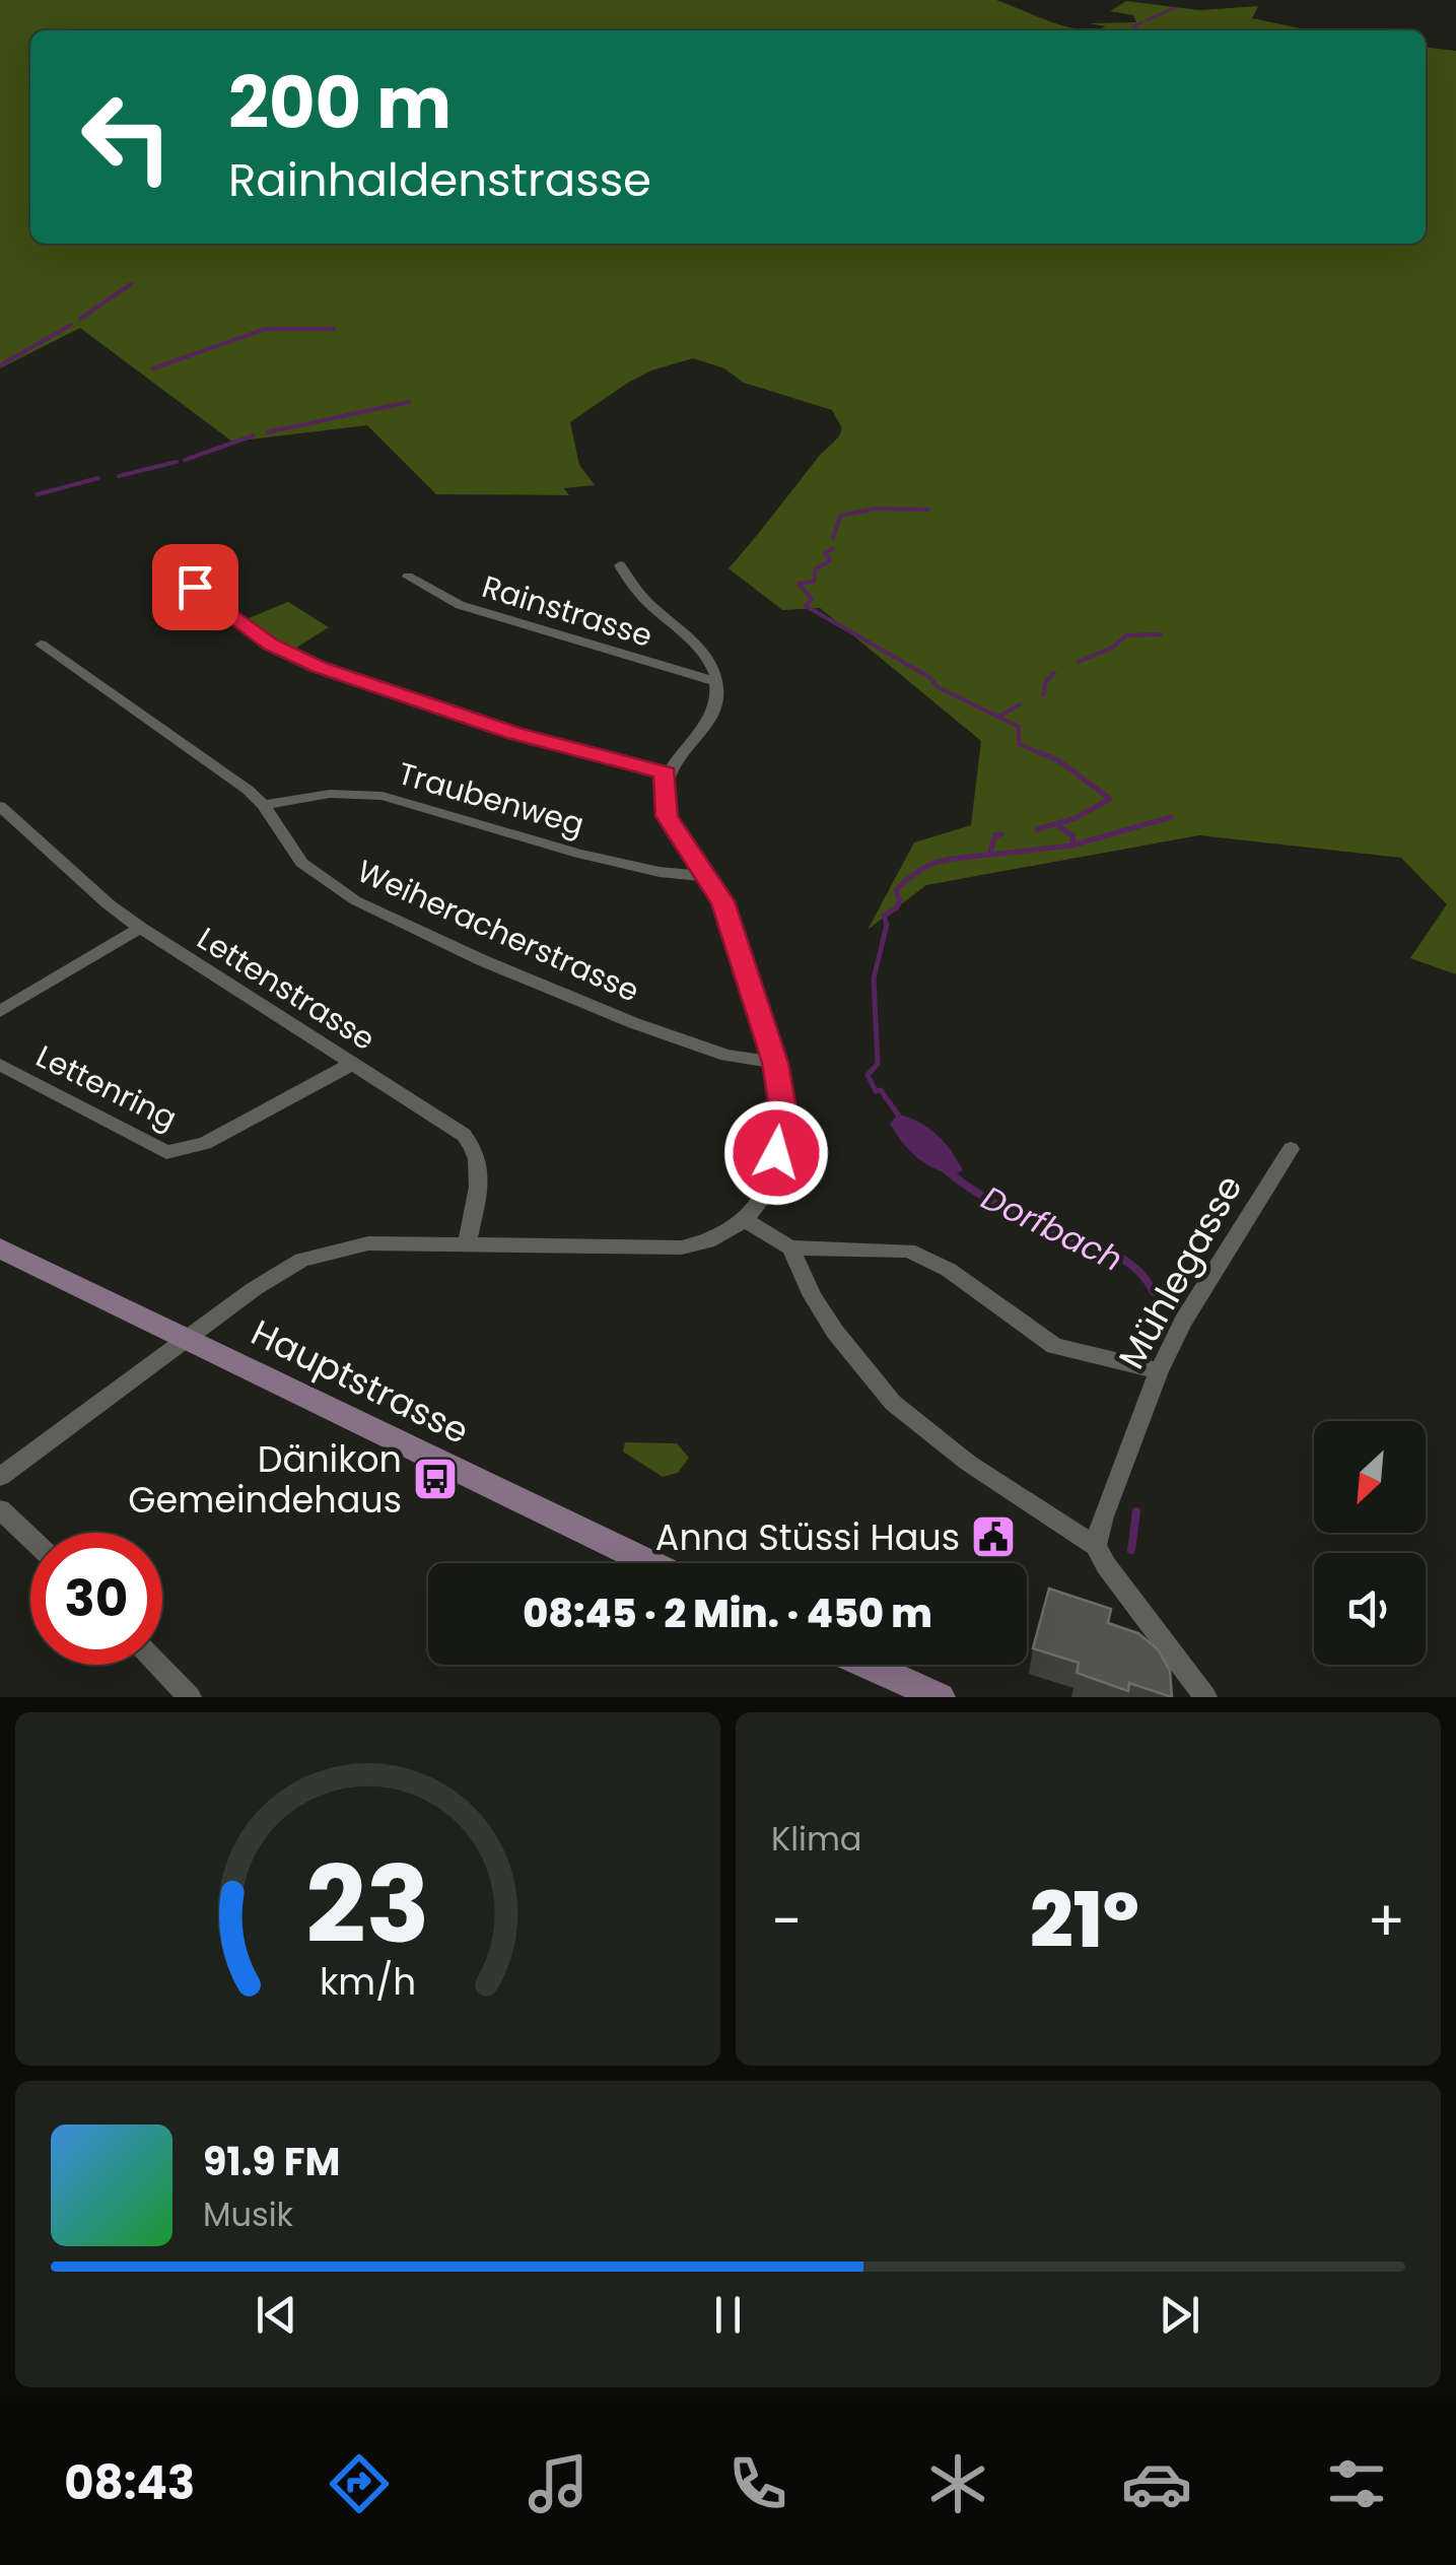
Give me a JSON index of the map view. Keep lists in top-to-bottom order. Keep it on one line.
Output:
{"streets":{"street":["Rainstrasse","Traubenweg","Weiheracherstrasse","Lettenstrasse","Lettenring","Mühlegasse","Hauptstrasse"]},"crossings":[["Traubenweg","Weiheracherstrasse"],["Lettenstrasse","Lettenring"]],"water":["Dorfbach"],"places":{"bus stop":["Dänikon Gemeindehaus"],"public building":["Anna Stüssi Haus"]},"north":"bottom left","page":{"turn":["200 m","Rainhaldenstrasse"],"limit":"30","trip":"08:45 · 2 Min. · 450 m","tile":"Klima","heat":["−","21°","+"],"song":["91.9 FM","Musik"],"tabs":"08:43","gauge":["23","km/h"]}}
